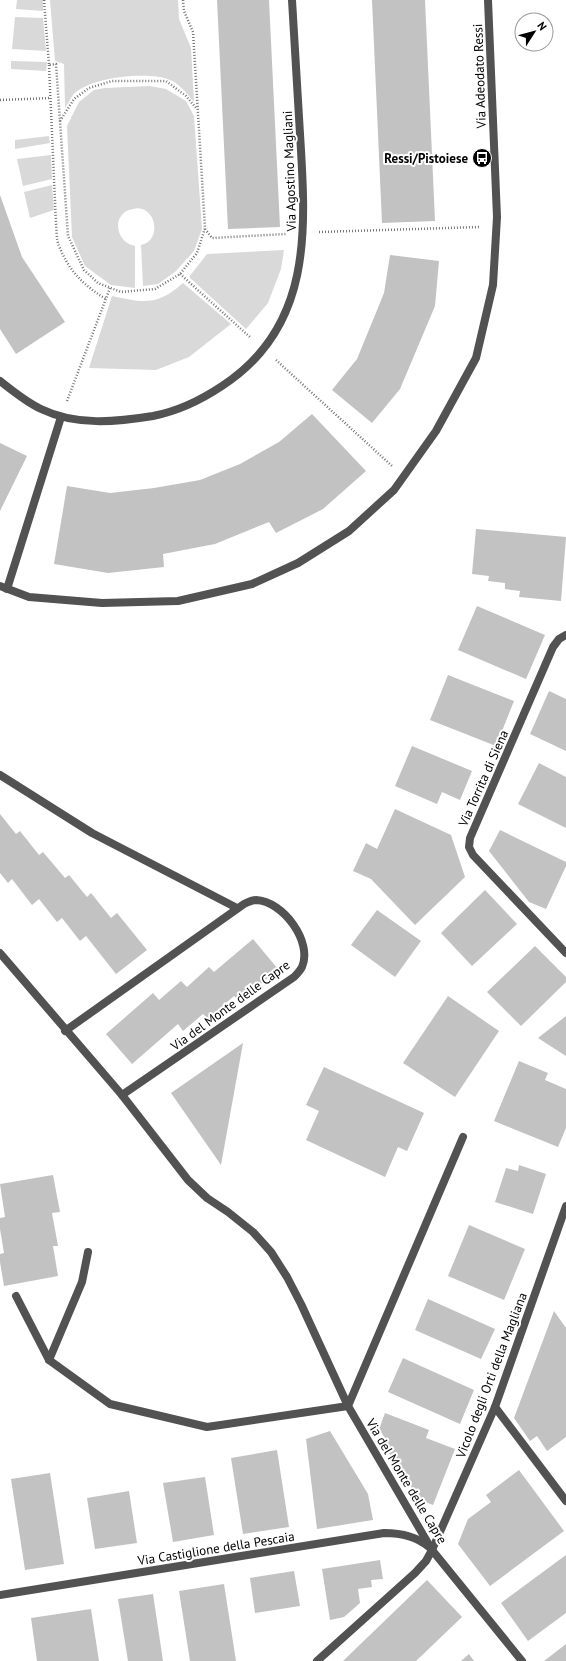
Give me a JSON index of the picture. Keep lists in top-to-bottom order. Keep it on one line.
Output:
{"streets":{"street":["Via Adeodato Ressi","Via Agostino Magliani","Via Torrita di Siena","Via del Monte delle Capre","Vicolo degli Orti della Magliana","Via Castiglione della Pescaia"]},"crossings":[["Via del Monte delle Capre","Vicolo degli Orti della Magliana"],["Via del Monte delle Capre","Via Castiglione della Pescaia"],["Vicolo degli Orti della Magliana","Via Castiglione della Pescaia"]],"places":{"bus stop":["Ressi/Pistoiese"]},"north":"top right"}
